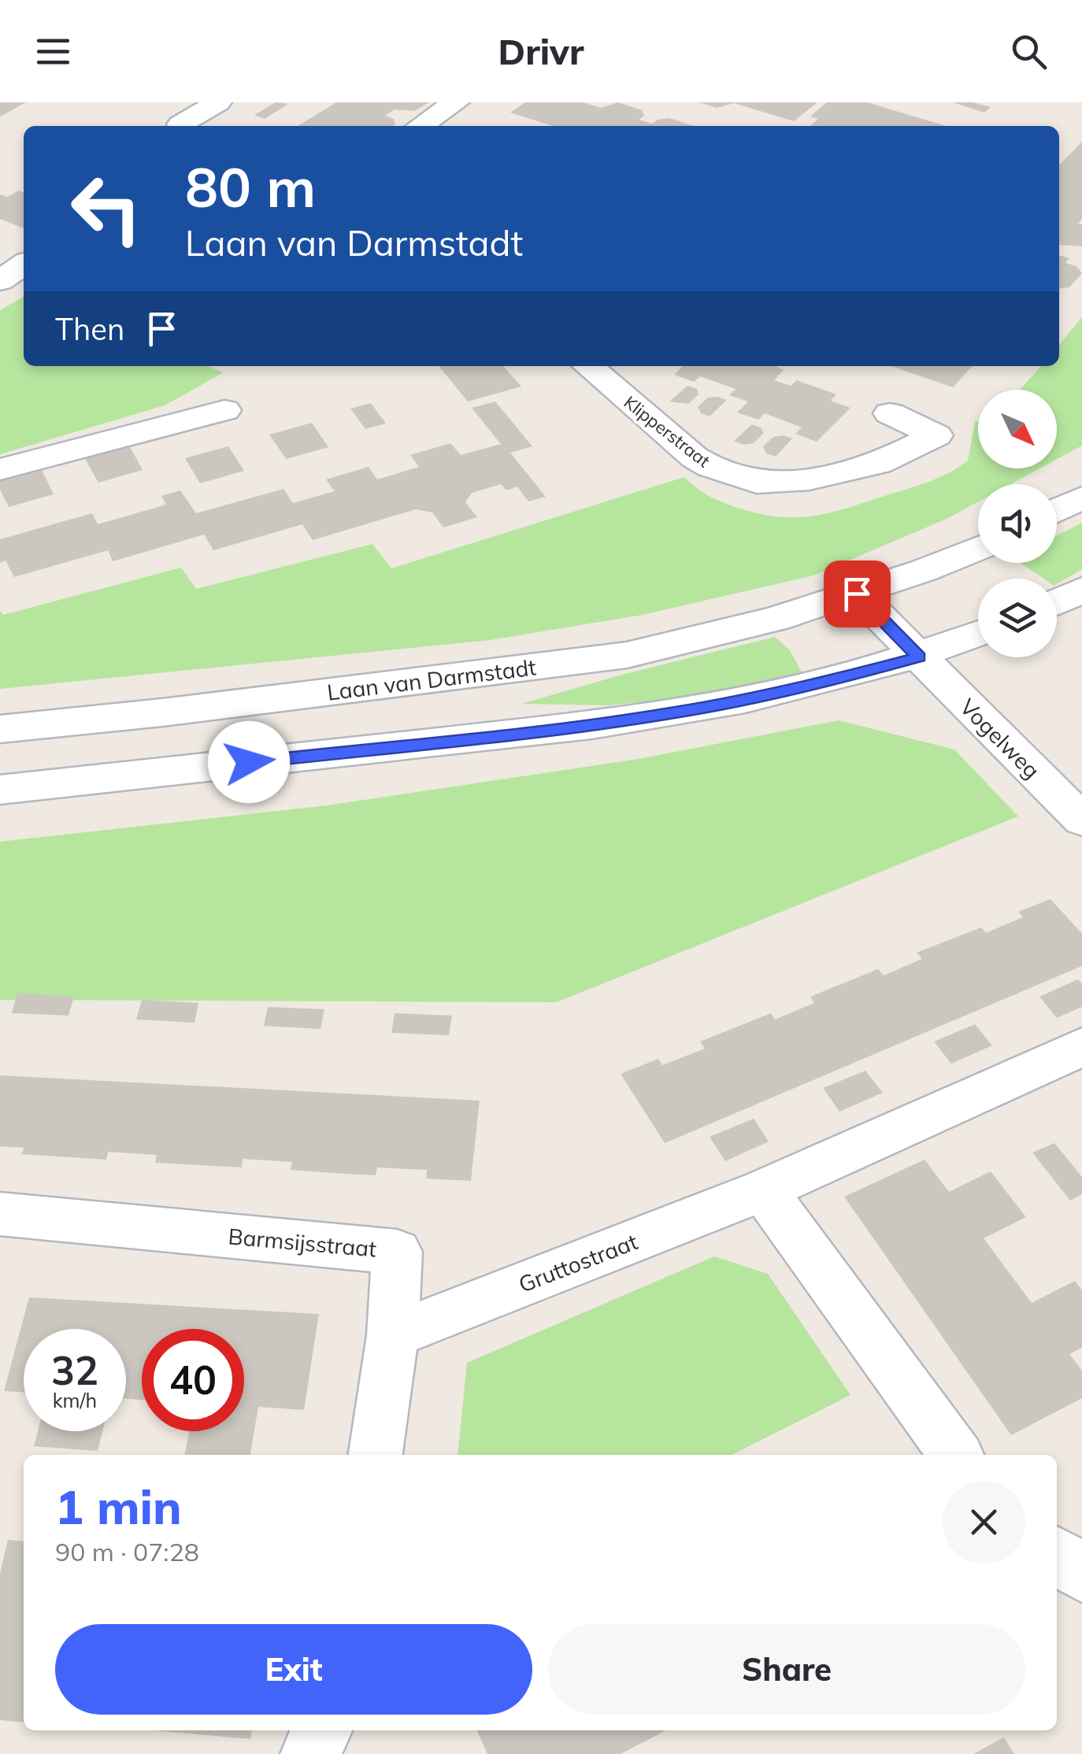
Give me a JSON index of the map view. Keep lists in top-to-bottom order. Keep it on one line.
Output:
{"streets":{"street":["Klipperstraat","Laan van Darmstadt","Vogelweg","Barmsijsstraat","Gruttostraat"]},"crossings":[["Barmsijsstraat","Gruttostraat"]],"north":"bottom right","page":{"header":"Drivr","turn":["80 m","Laan van Darmstadt"],"then":"Then","speed":"32 km/h","limit":"40","heading":["1 min","90 m · 07:28"],"buttons":["Exit","Share"]}}
